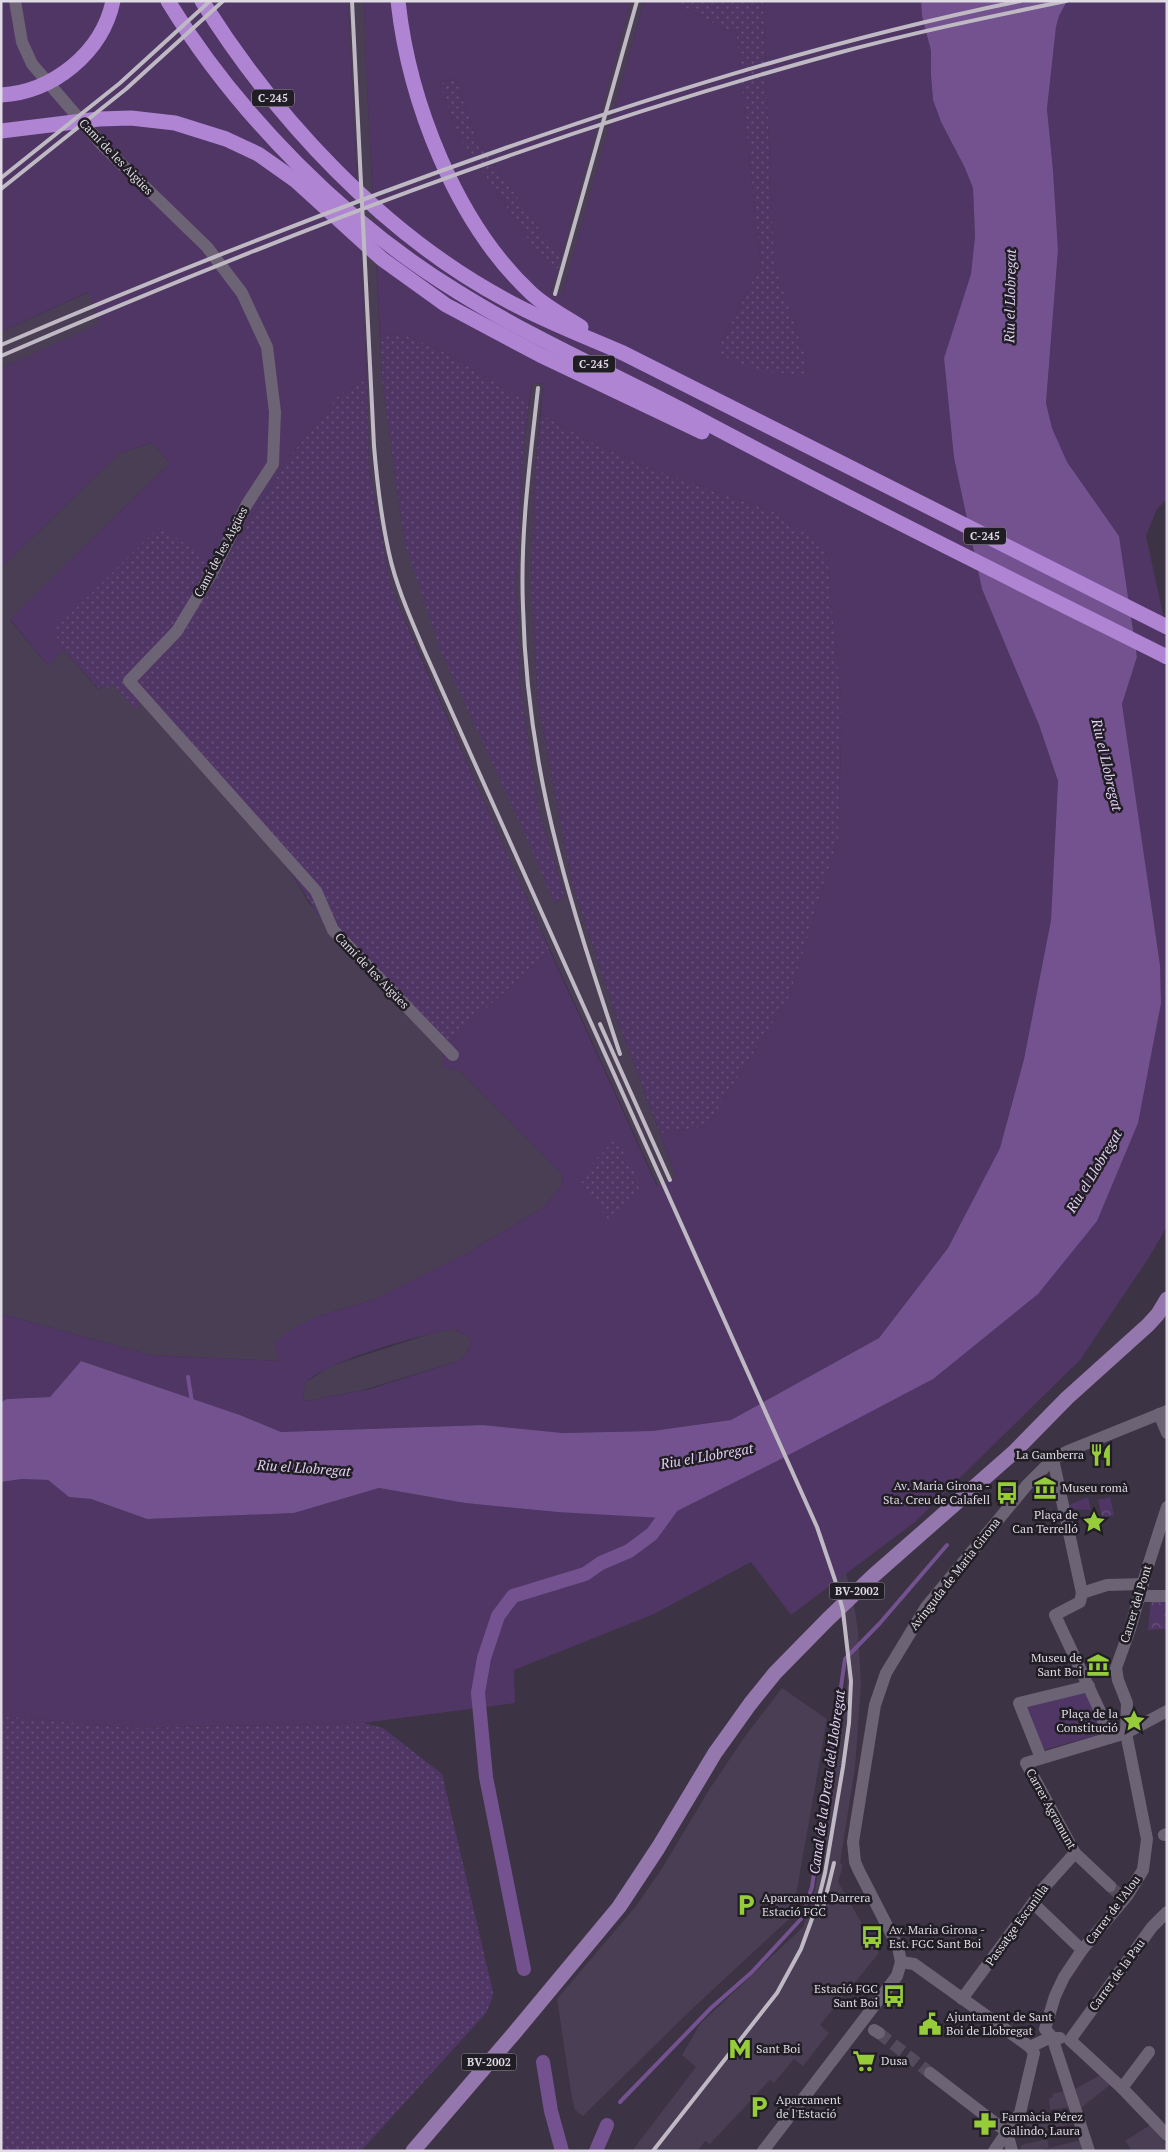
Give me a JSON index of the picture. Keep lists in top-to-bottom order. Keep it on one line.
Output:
{"streets":{"highway":["C-245"],"main road":["BV-2002"],"street":["Camí de les Aigües","Avinguda de Maria Girona","Carrer del Pont","Carrer Agramunt","Carrer de l'Alou","Passatge Escanilla","Carrer de la Pau"]},"crossings":[["Carrer del Pont","Carrer de l'Alou"],["Carrer Agramunt","Passatge Escanilla"]],"water":["Riu el Llobregat","Canal de la Dreta del Llobregat"],"places":{"restaurant":["La Gamberra"],"museum":["Museu romà","Museu de Sant Boi"],"bus stop":["Av. Maria Girona - Sta. Creu de Calafell","Av. Maria Girona - Est. FGC Sant Boi","Estació FGC Sant Boi"],"place":["Plaça de Can Terrelló","Plaça de la Constitució"],"parking":["Aparcament Darrera Estació FGC","Aparcament de l'Estació"],"public building":["Ajuntament de Sant Boi de Llobregat"],"metro station":["Sant Boi"],"supermarket":["Dusa"],"pharmacy":["Farmàcia Pérez Galindo, Laura"]}}
